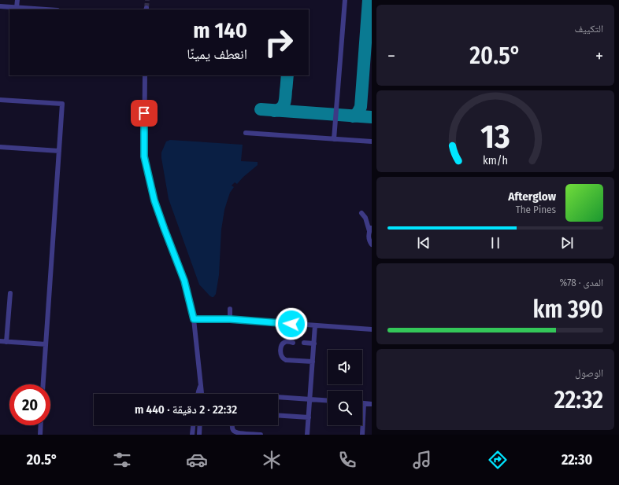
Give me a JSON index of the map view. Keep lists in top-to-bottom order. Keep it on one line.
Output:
{"page":{"tile":["التكييف",["المدى · 78%","390 km"],["الوصول","22:32"]],"turn":["140 m","انعطف يمينًا"],"heat":["−","20.5°","+"],"song":["Afterglow","The Pines"],"limit":"20","trip":"22:32 · 2 دقيقة · 440 m","tabs":["22:30","20.5°"],"gauge":["13","km/h"]}}
